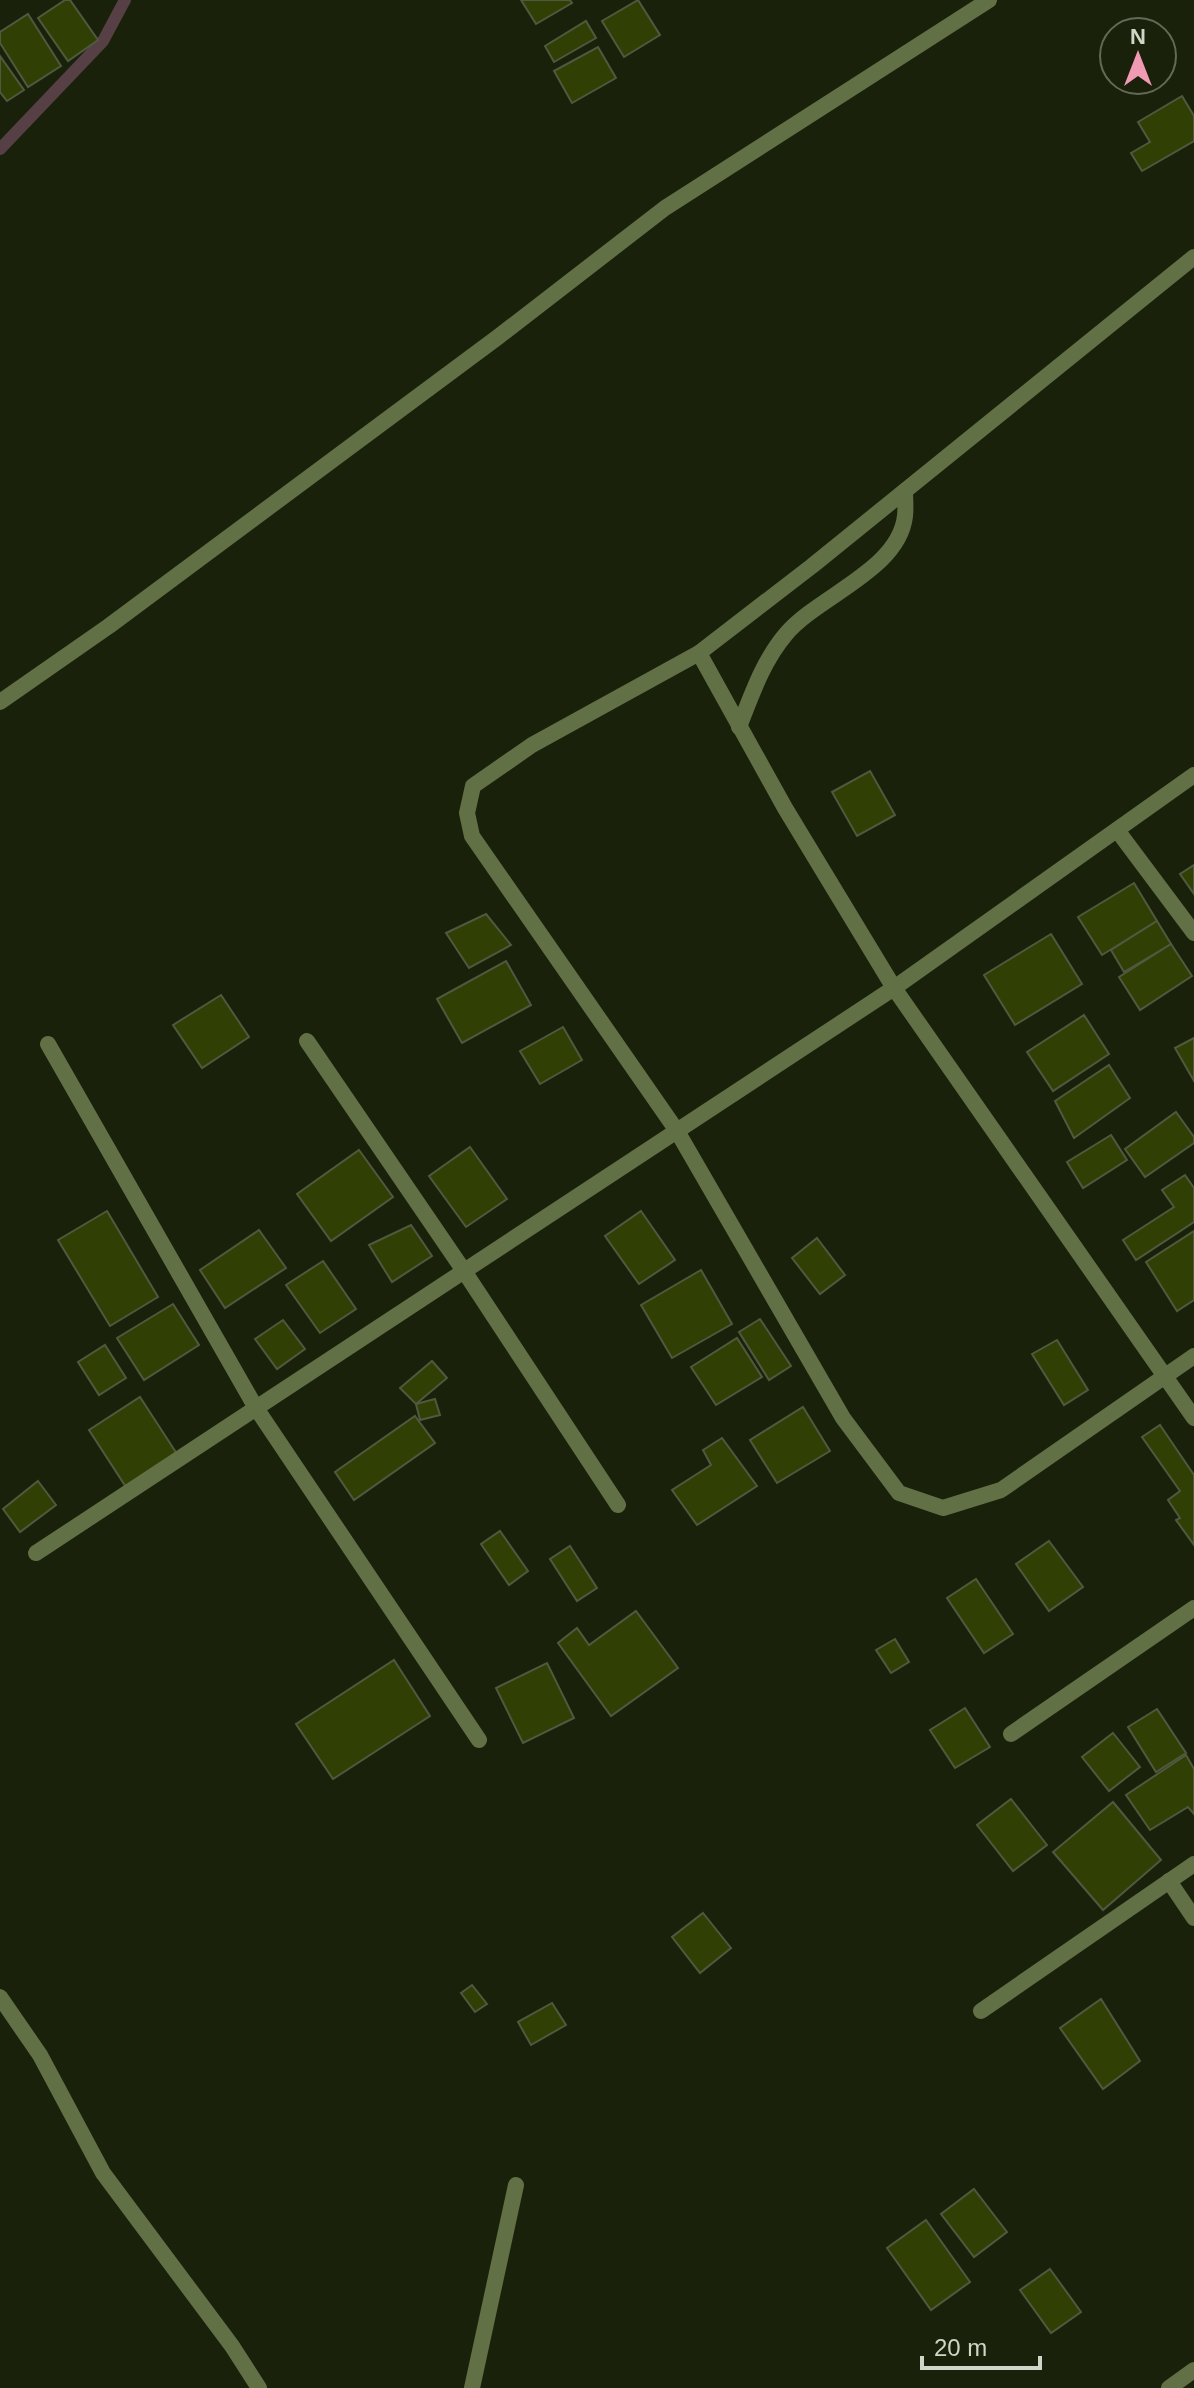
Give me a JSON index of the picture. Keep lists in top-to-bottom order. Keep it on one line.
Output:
{"scale_bar":"20 m","north":"top"}
